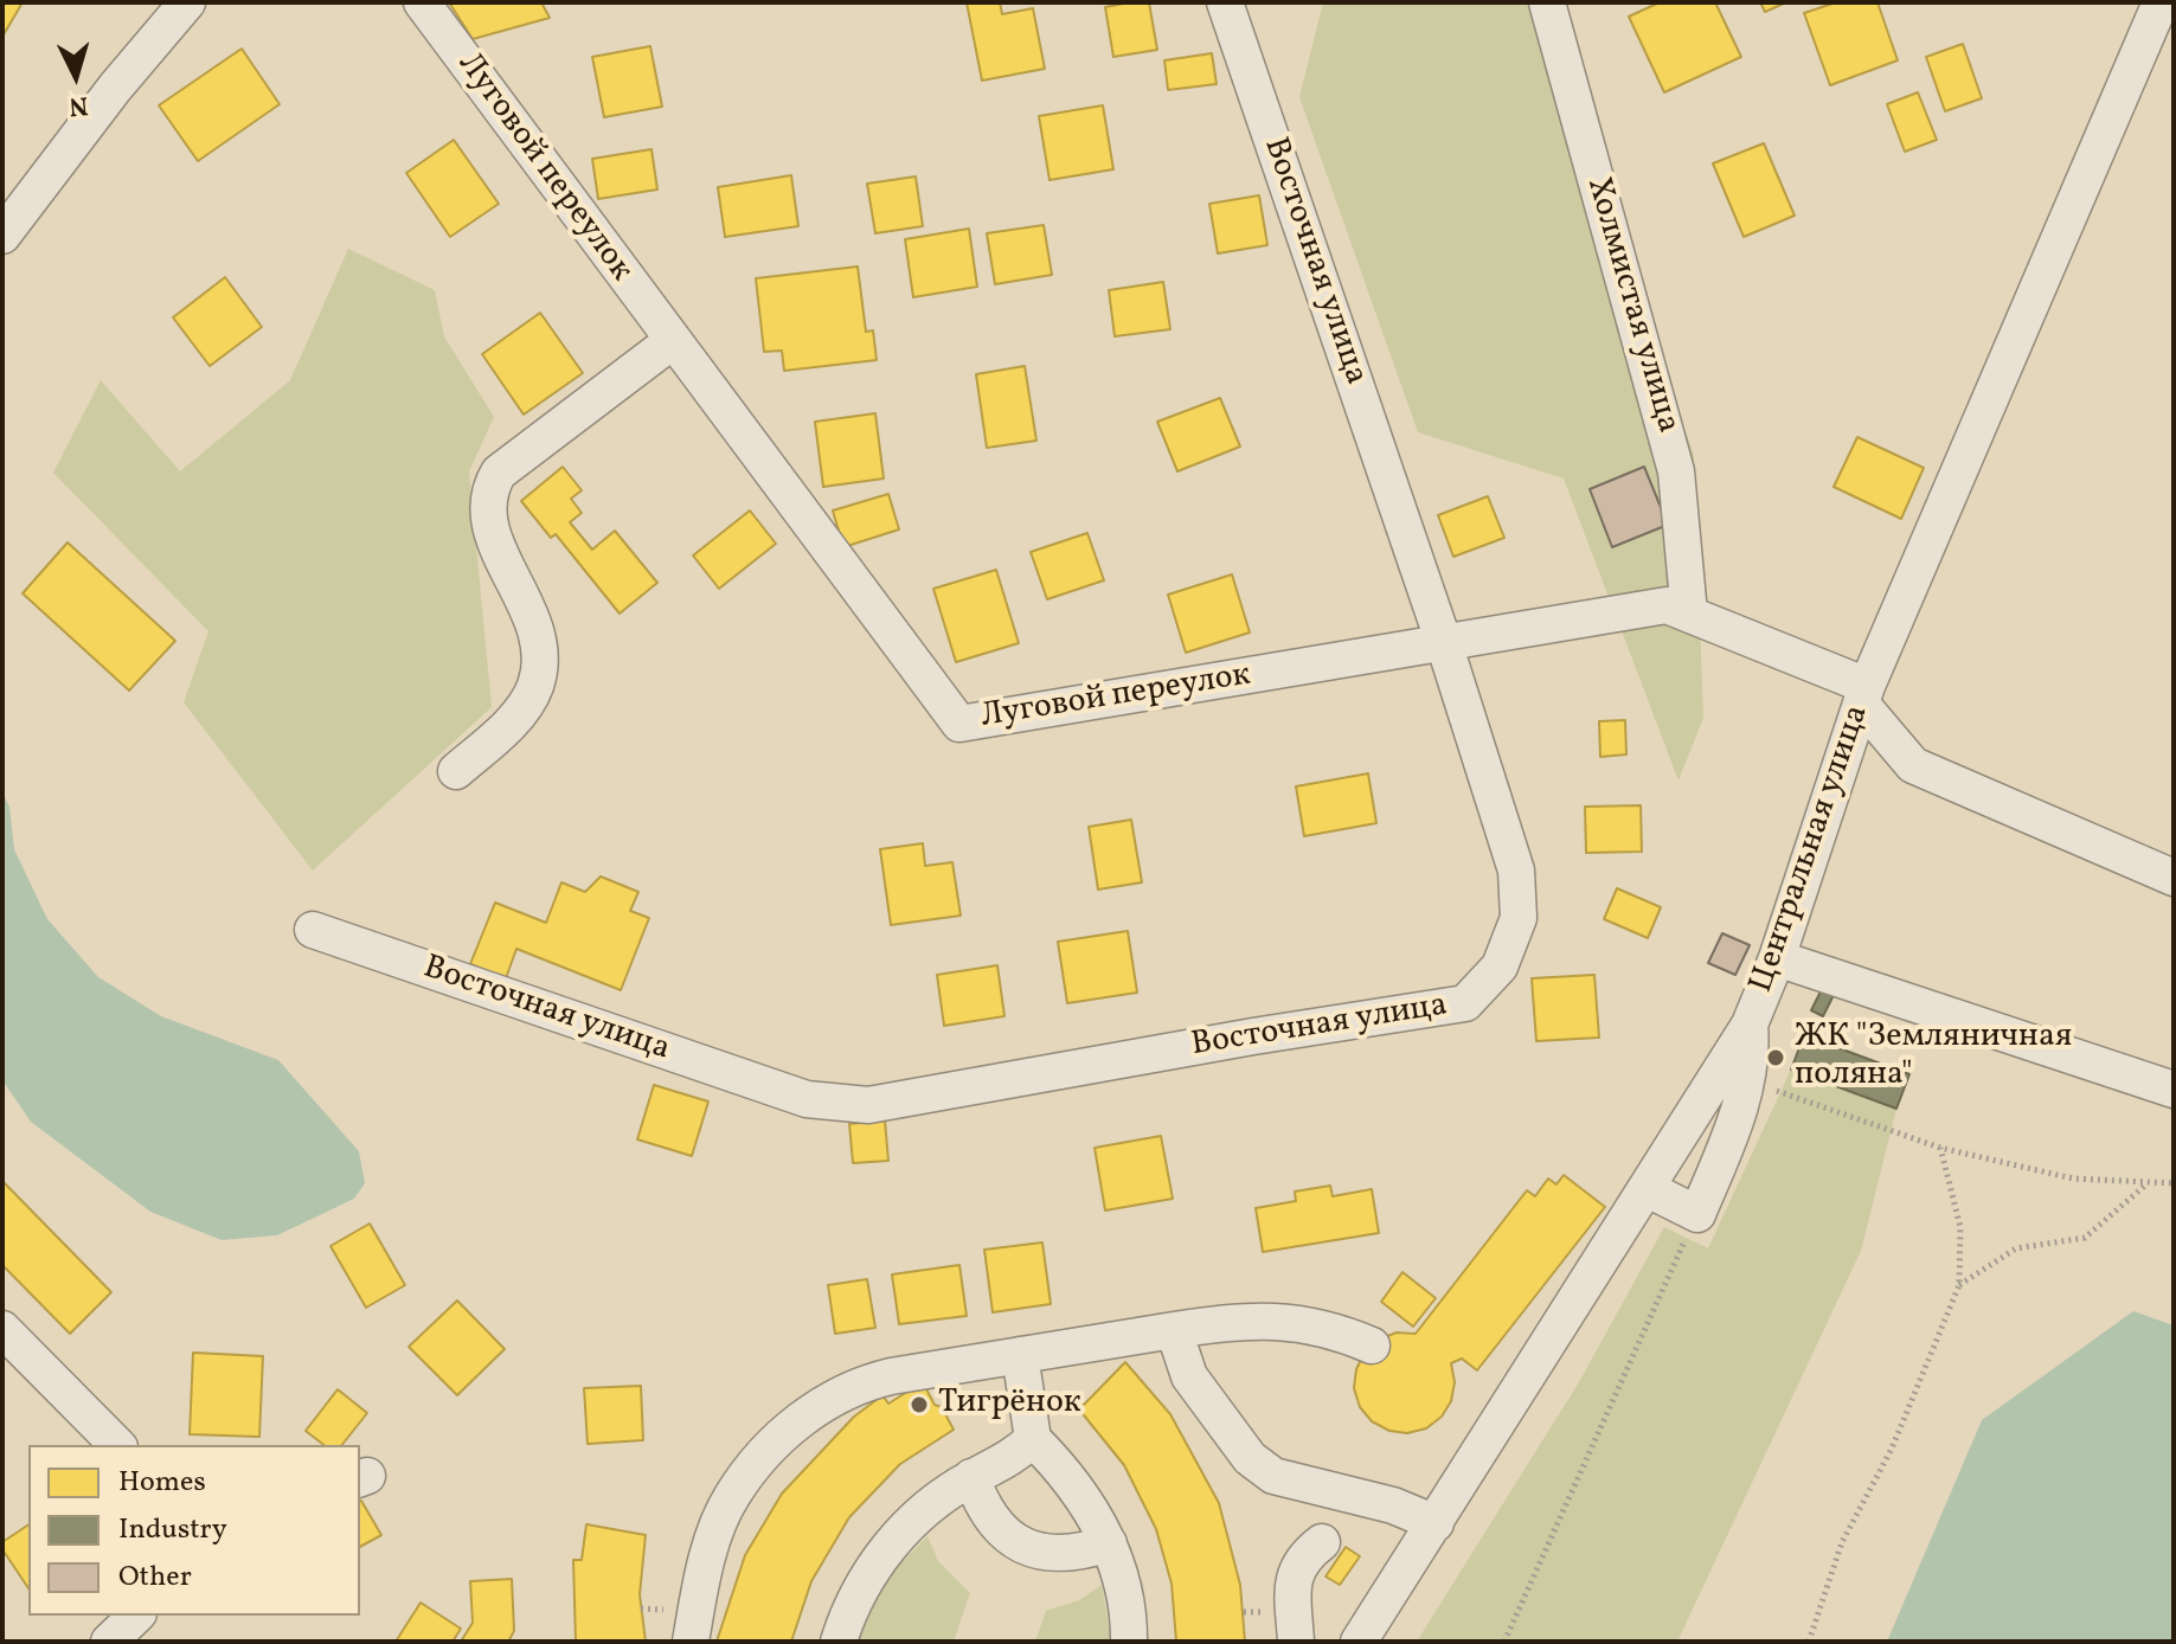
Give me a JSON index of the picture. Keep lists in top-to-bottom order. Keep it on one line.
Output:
{"streets":{"street":["Луговой переулок","Восточная улица","Холмистая улица","Центральная улица"]},"crossings":[["Луговой переулок","Восточная улица"],["Луговой переулок","Холмистая улица"],["Луговой переулок","Центральная улица"]],"places":["ЖК \"Земляничная поляна\"","Тигрёнок"],"legend":["Homes","Industry","Other"],"north":"bottom"}
